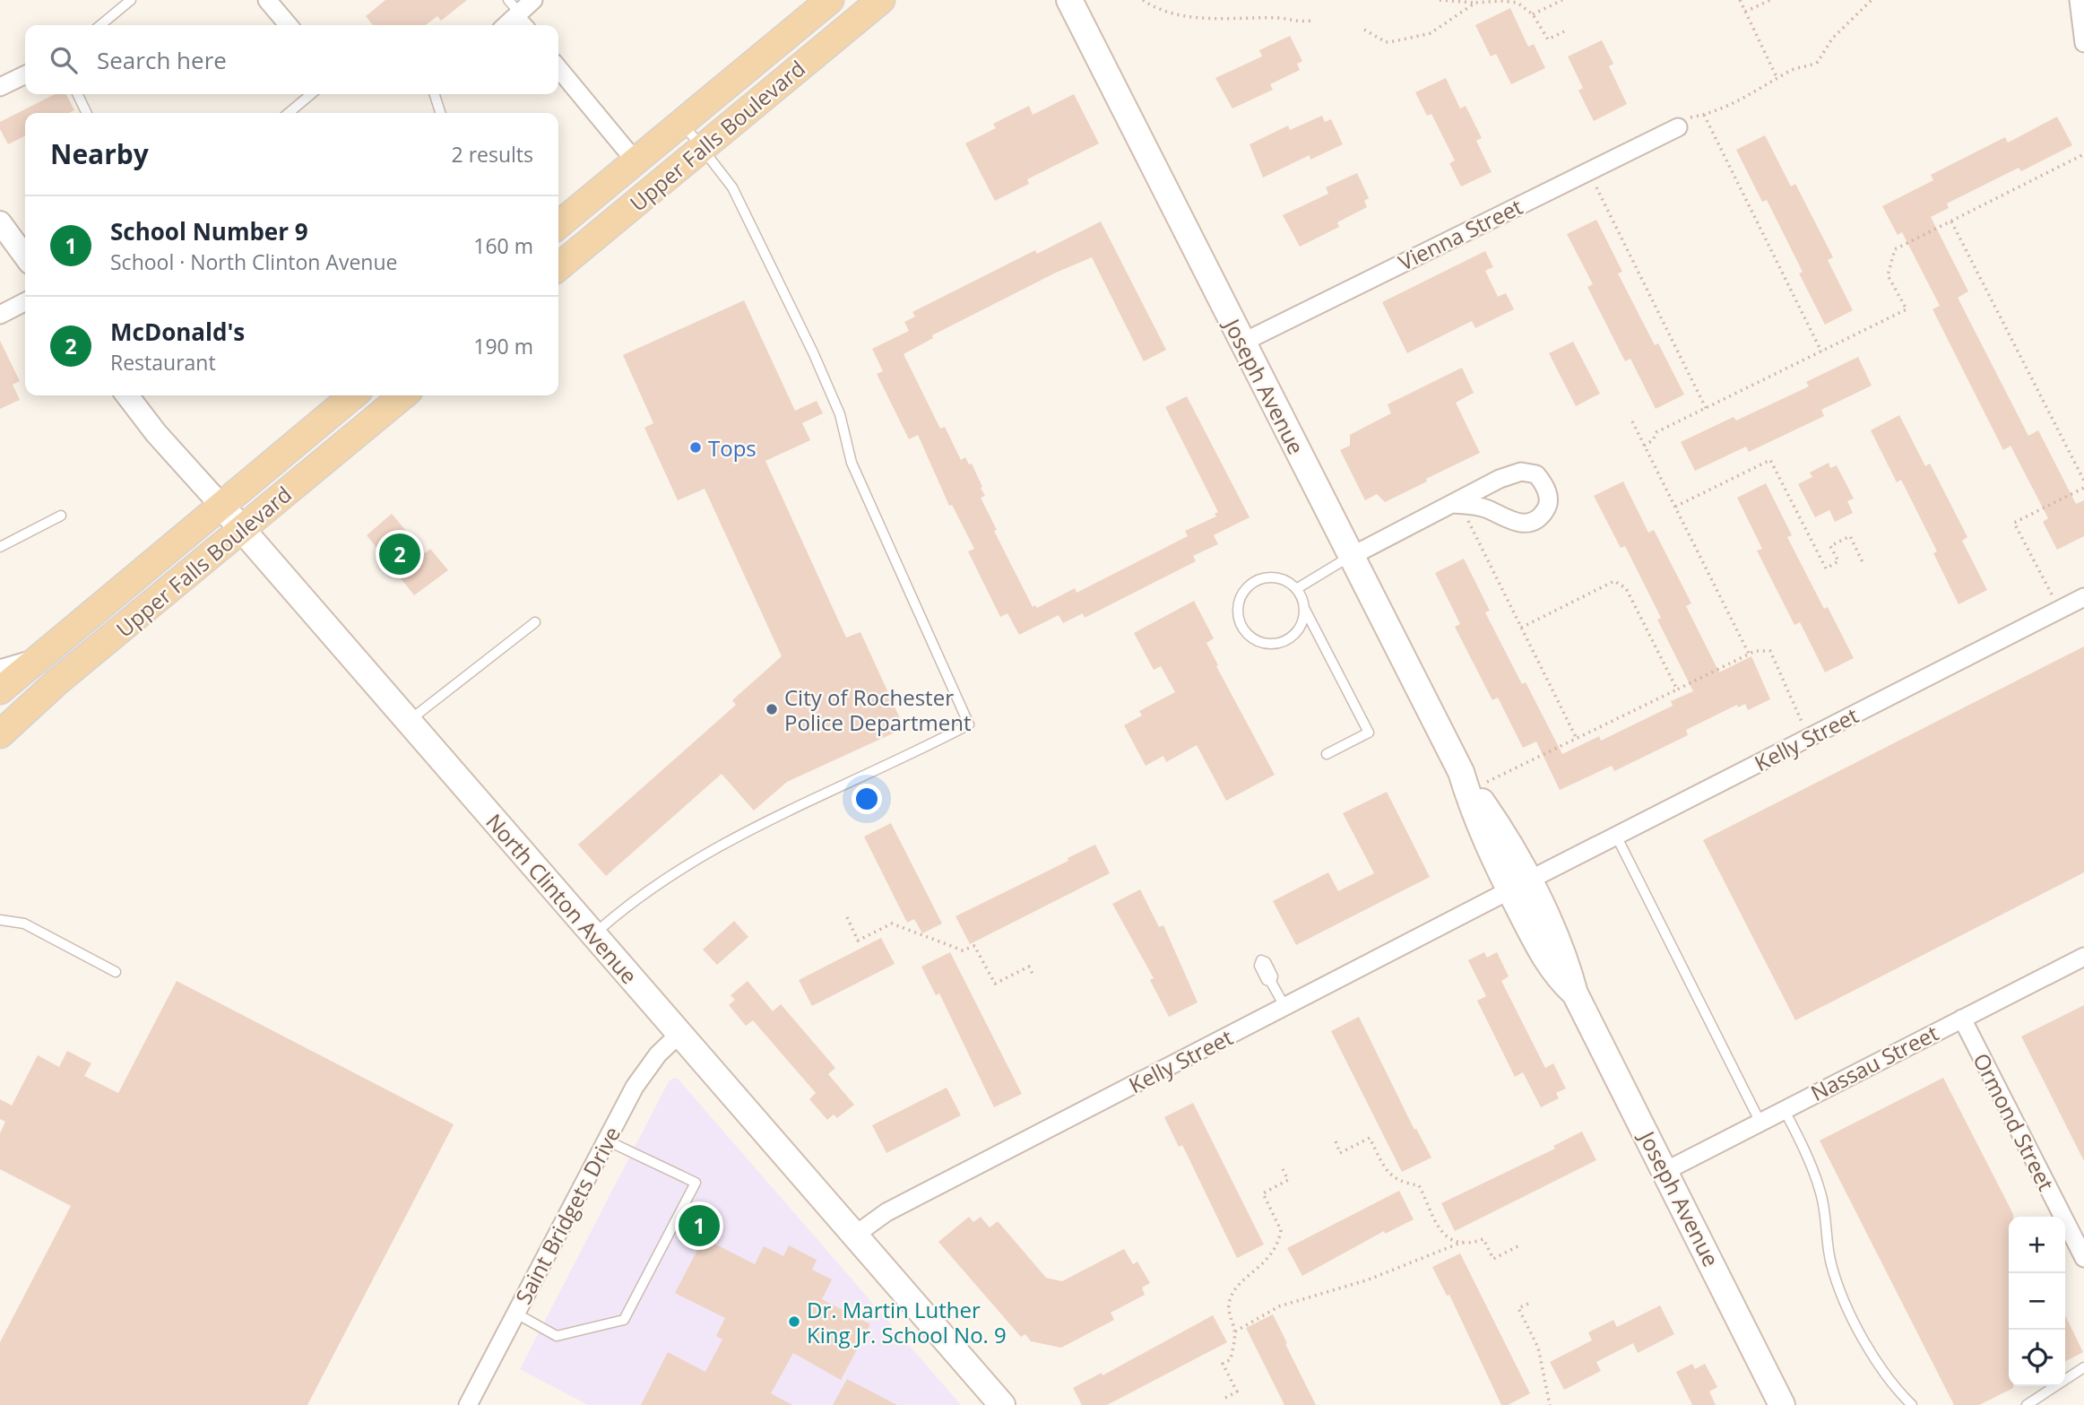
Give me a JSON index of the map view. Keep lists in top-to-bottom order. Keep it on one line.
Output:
{"streets":{"main road":["Upper Falls Boulevard","Joseph Avenue","North Clinton Avenue"],"street":["Vienna Street","Kelly Street","Nassau Street","Ormond Street","Saint Bridgets Drive"]},"crossings":[["Upper Falls Boulevard","North Clinton Avenue"],["Vienna Street","Joseph Avenue"],["Joseph Avenue","Kelly Street"],["Joseph Avenue","Nassau Street"],["Kelly Street","North Clinton Avenue"],["North Clinton Avenue","Saint Bridgets Drive"],["Nassau Street","Ormond Street"]],"places":["Tops","City of Rochester Police Department","Dr. Martin Luther King Jr. School No. 9"],"page":{"search":"Search here","heading":["Nearby","2 results"],"list":[{"mark":"1","name":"School Number 9","note":"School · North Clinton Avenue","value":"160 m"},{"mark":"2","name":"McDonald's","note":"Restaurant","value":"190 m"}],"pins":["2","1"],"map_buttons":["+","−"]}}
